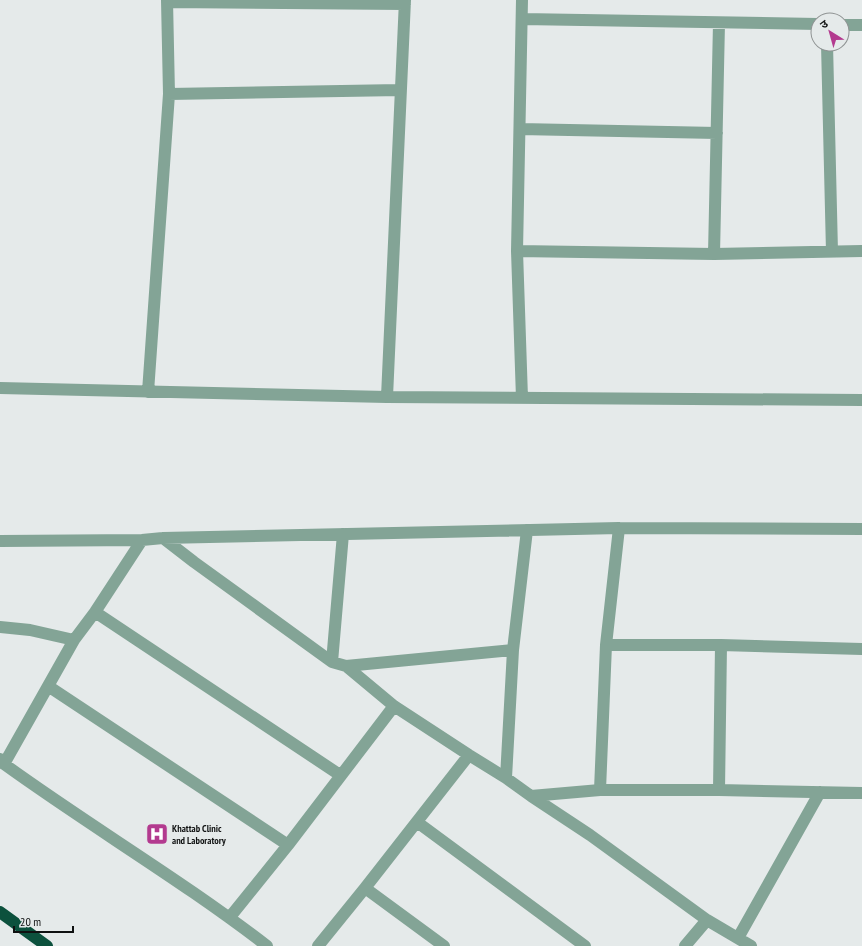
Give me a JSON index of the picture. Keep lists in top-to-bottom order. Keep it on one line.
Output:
{"places":{"hospital":["Khattab Clinic and Laboratory"]},"scale_bar":"20 m","north":"top left"}
